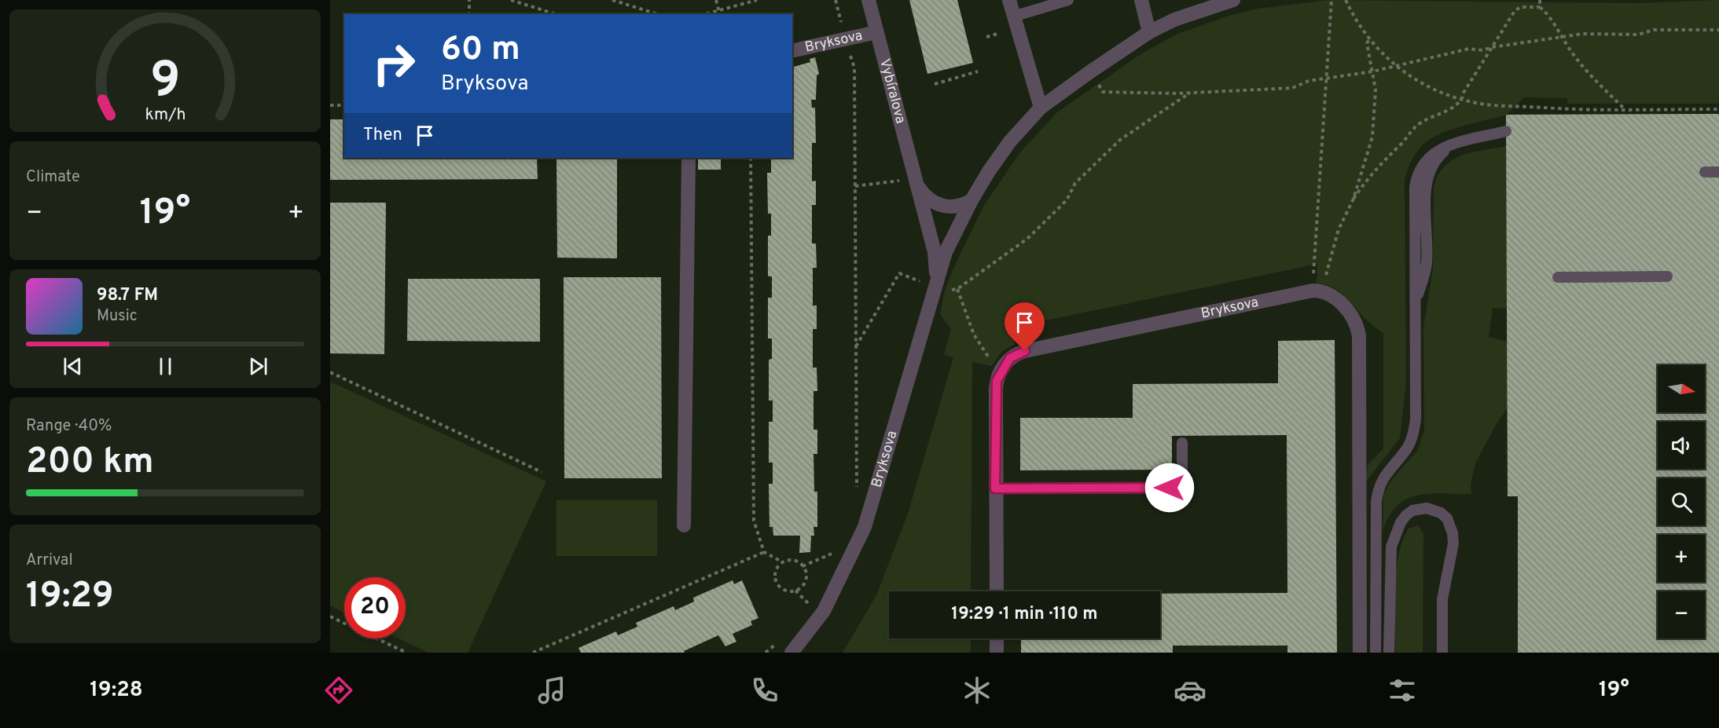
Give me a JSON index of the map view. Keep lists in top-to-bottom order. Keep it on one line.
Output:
{"streets":{"street":["Bryksova","Vybíralova"]},"crossings":[["Bryksova","Vybíralova"]],"north":"right","page":{"turn":["60 m","Bryksova"],"then":"Then","tile":["Climate",["Range · 40%","200 km"],["Arrival","19:29"]],"heat":["−","19°","+"],"song":["98.7 FM","Music"],"map_buttons":["+","−"],"limit":"20","trip":"19:29 · 1 min · 110 m","tabs":["19:28","19°"],"gauge":["9","km/h"]}}
